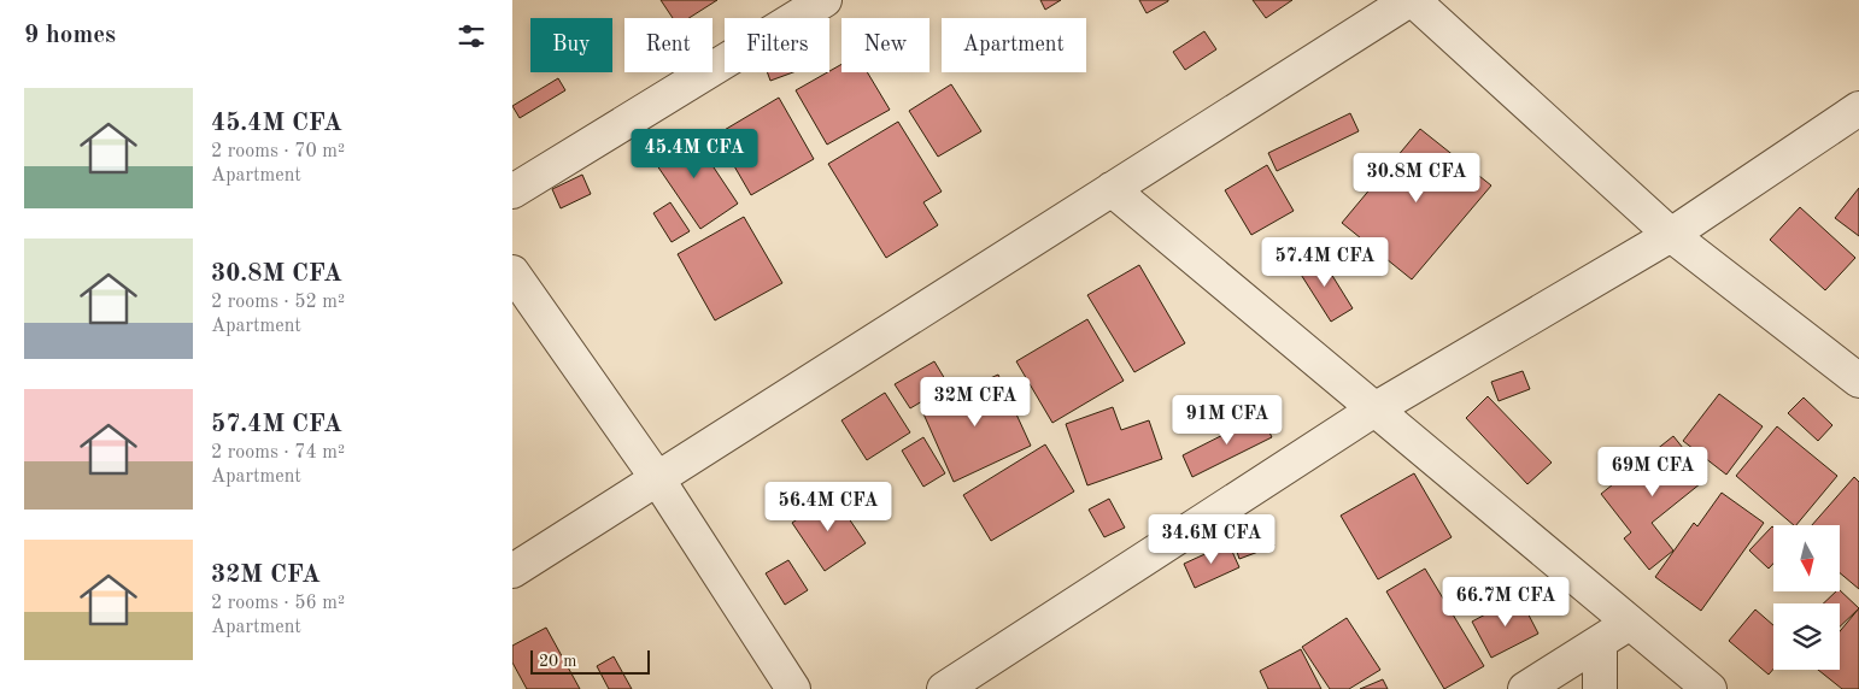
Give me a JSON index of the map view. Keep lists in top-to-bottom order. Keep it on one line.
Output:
{"scale_bar":"20 m","north":"bottom","page":{"heading":"9 homes","chip":["Buy","Rent","Filters","New","Apartment"],"list":[{"name":"45.4M CFA","note":"2 rooms · 70 m² · Apartment"},{"name":"30.8M CFA","note":"2 rooms · 52 m² · Apartment"},{"name":"57.4M CFA","note":"2 rooms · 74 m² · Apartment"},{"name":"32M CFA","note":"2 rooms · 56 m² · Apartment"}],"price":["45.4M CFA","30.8M CFA","57.4M CFA","32M CFA","91M CFA","69M CFA","56.4M CFA","34.6M CFA","66.7M CFA"],"scale":"20 m"}}
